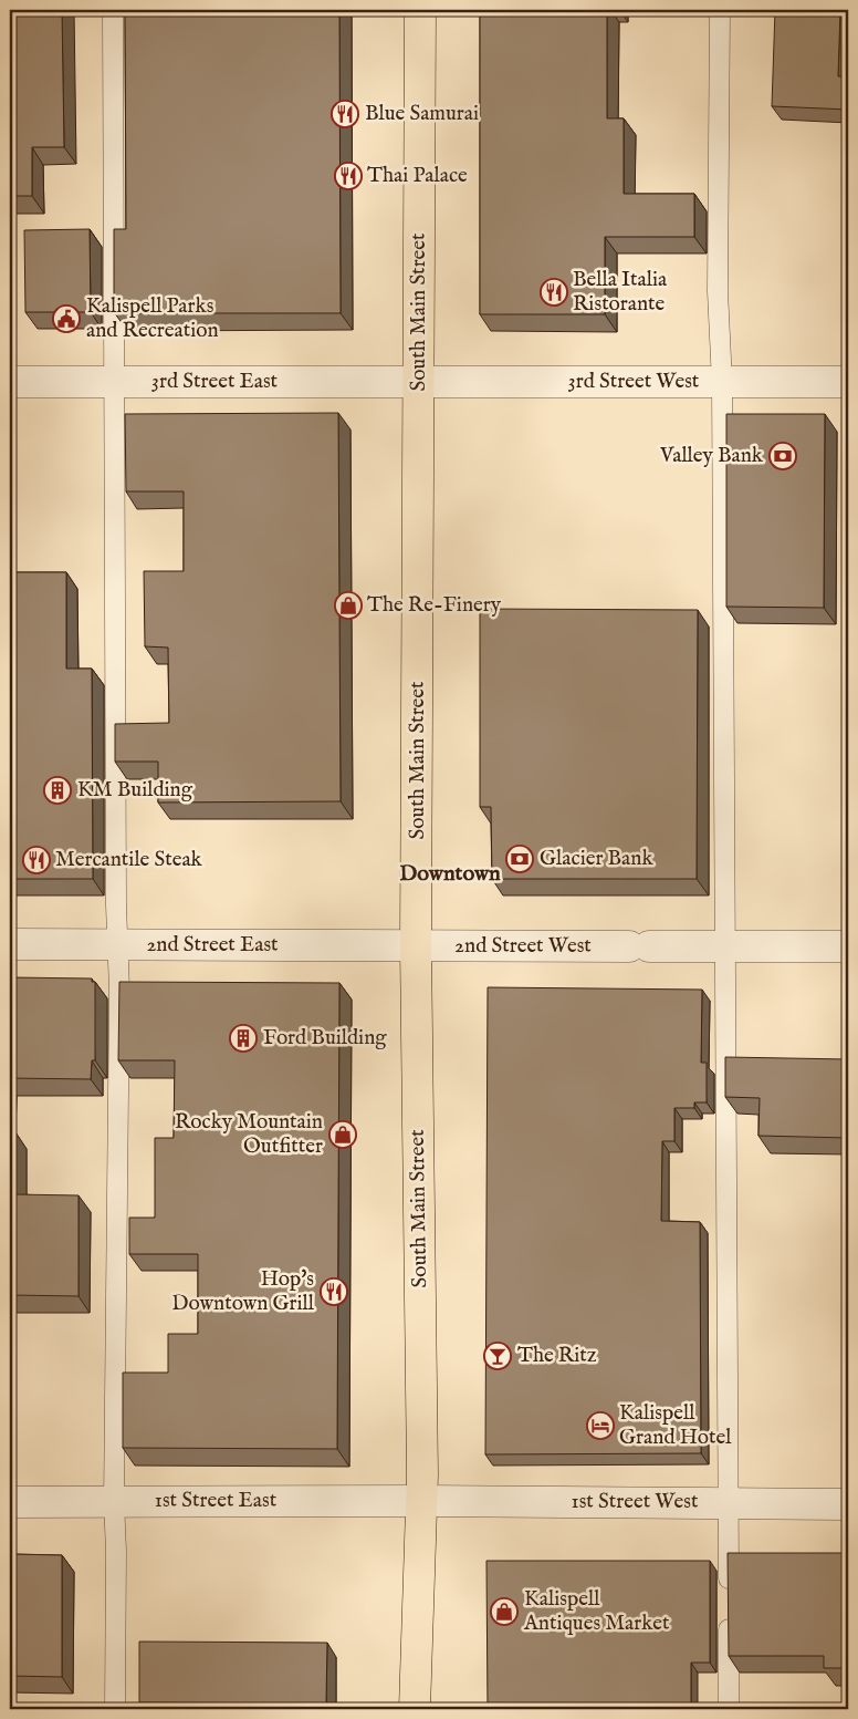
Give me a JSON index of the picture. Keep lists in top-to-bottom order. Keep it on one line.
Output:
{"streets":{"main road":["South Main Street"],"street":["3rd Street East","3rd Street West","2nd Street East","2nd Street West","1st Street East","1st Street West"]},"crossings":[["South Main Street","3rd Street East"],["South Main Street","3rd Street West"],["South Main Street","2nd Street East"],["South Main Street","2nd Street West"],["South Main Street","1st Street East"],["South Main Street","1st Street West"],["3rd Street East","3rd Street West"],["2nd Street East","2nd Street West"],["1st Street East","1st Street West"]],"districts":["Downtown"],"places":{"restaurant":["Blue Samurai","Thai Palace","Bella Italia Ristorante","Mercantile Steak","Hop's Downtown Grill"],"public building":["Kalispell Parks and Recreation"],"bank":["Valley Bank","Glacier Bank"],"shop":["The Re-Finery","Rocky Mountain Outfitter","Kalispell Antiques Market"],"building":["KM Building","Ford Building"],"bar":["The Ritz"],"hotel":["Kalispell Grand Hotel"]}}
